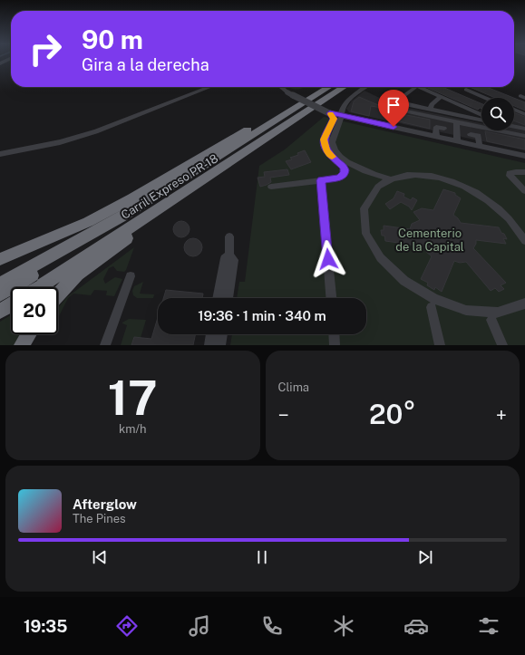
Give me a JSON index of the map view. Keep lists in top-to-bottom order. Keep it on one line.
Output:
{"streets":{"highway":["Carril Expreso PR-18"]},"parks":["Cementerio de la Capital"],"page":{"turn":["90 m","Gira a la derecha"],"limit":"20","trip":"19:36 · 1 min · 340 m","tile":[["17","km/h"],"Clima"],"heat":["−","20°","+"],"song":["Afterglow","The Pines"],"tabs":"19:35"}}
